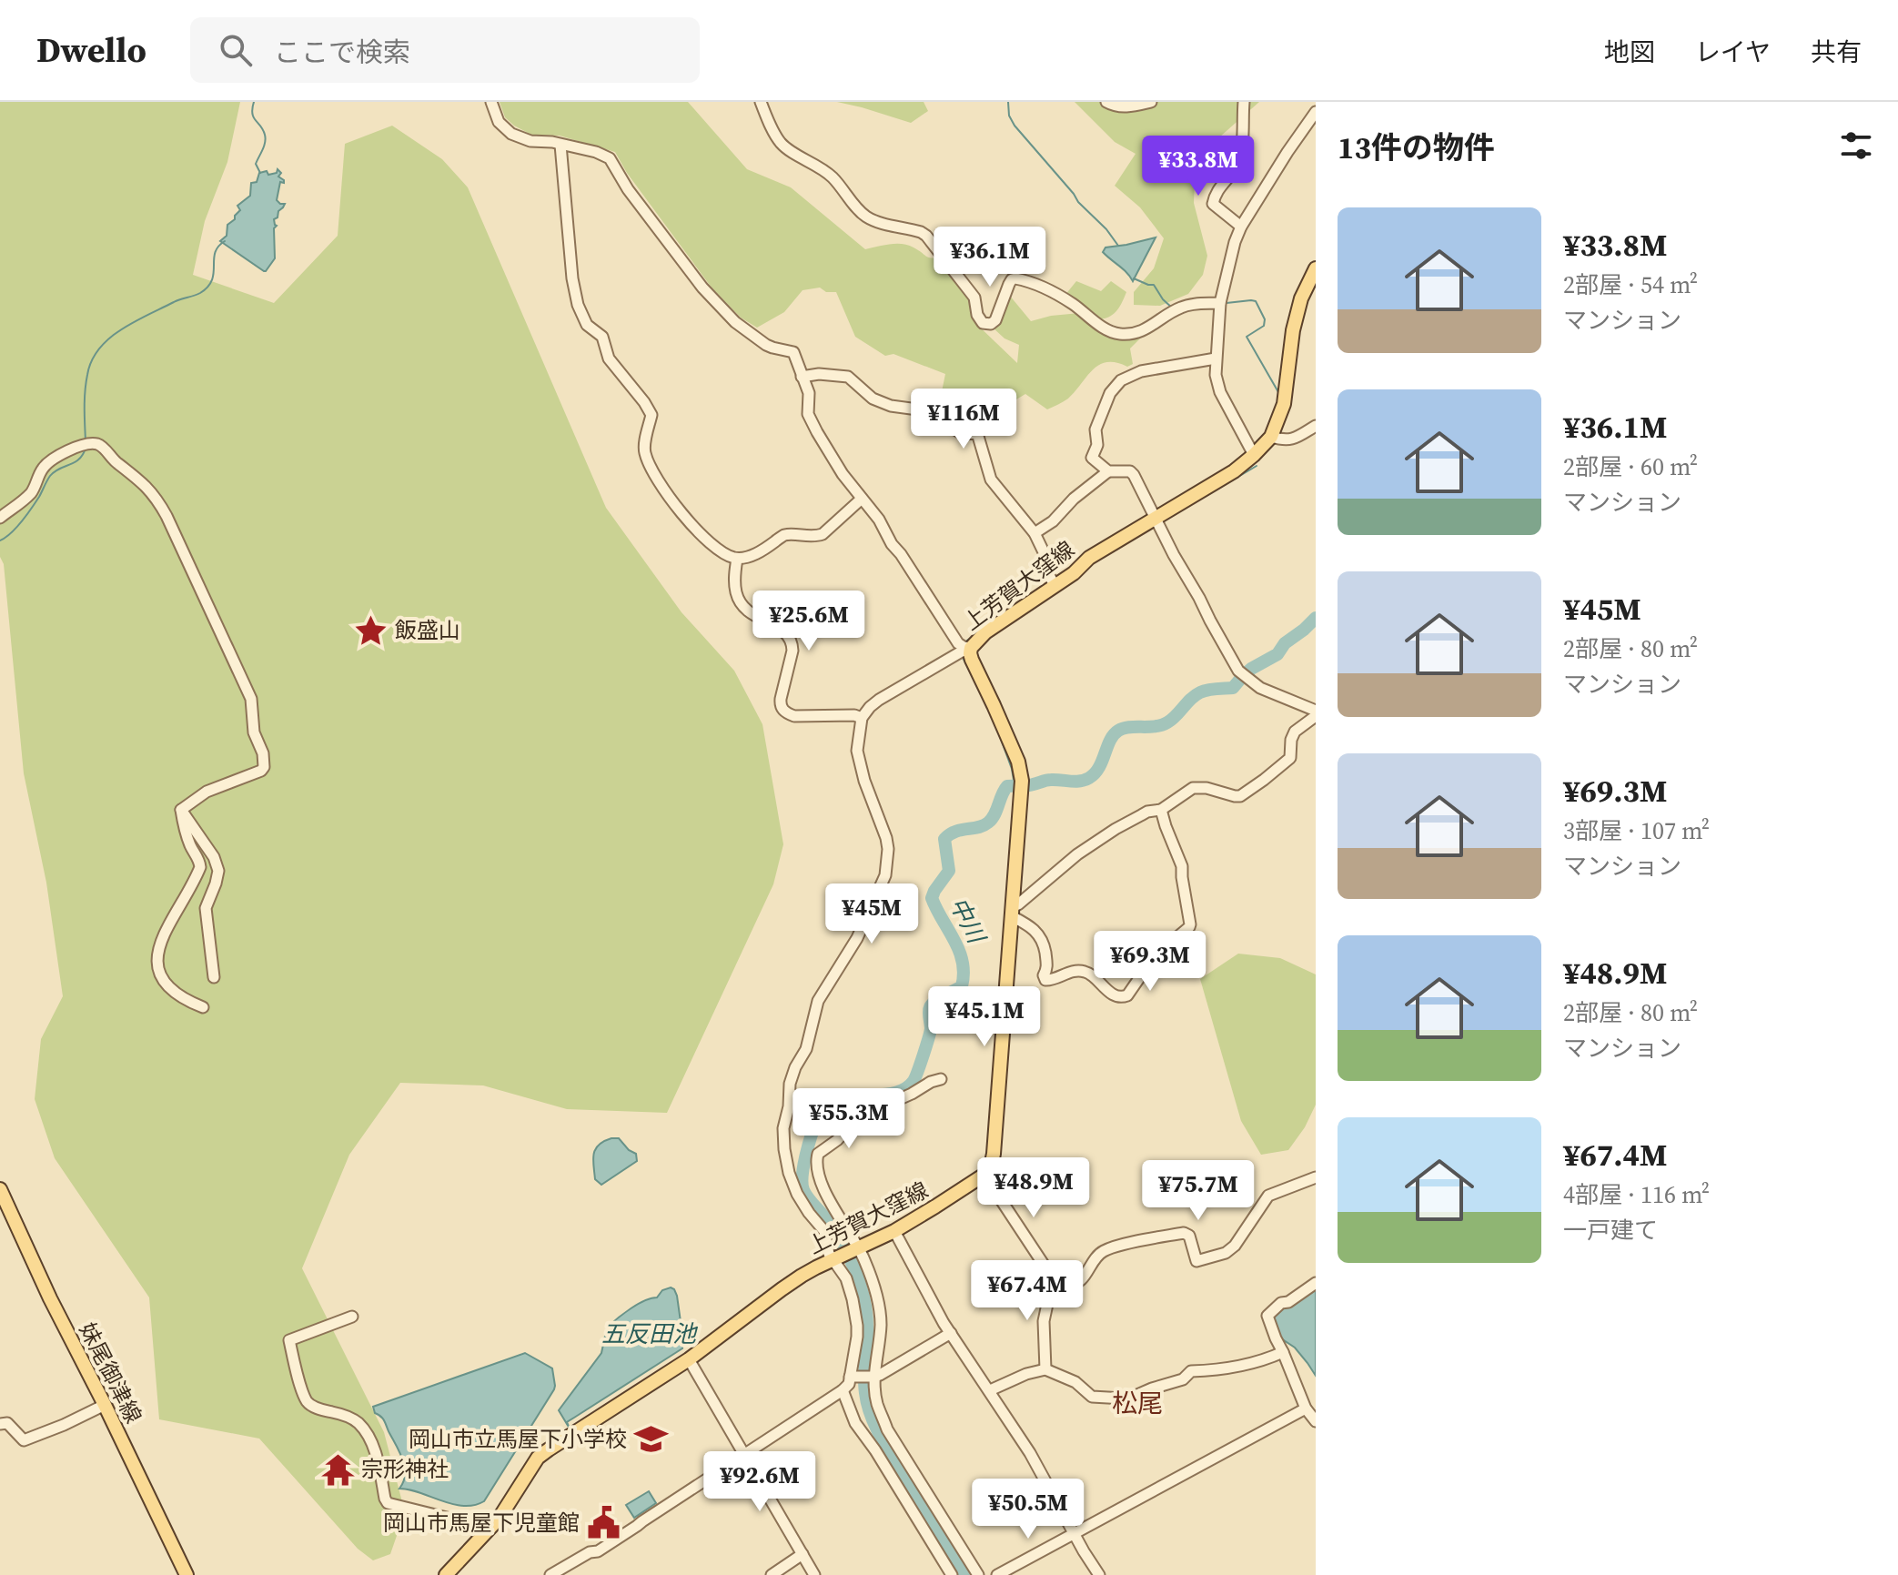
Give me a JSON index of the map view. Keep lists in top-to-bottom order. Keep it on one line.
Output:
{"streets":{"main road":["上芳賀大窪線","妹尾御津線"]},"districts":["松尾"],"water":["中川","五反田池"],"places":{"place":["飯盛山"],"school or university":["岡山市立馬屋下小学校"],"temple":["宗形神社"],"public building":["岡山市馬屋下児童館"]},"page":{"header":"Dwello","search":"ここで検索","nav":["地図","レイヤ","共有"],"heading":"13件の物件","price":["¥33.8M","¥36.1M","¥116M","¥25.6M","¥45M","¥69.3M","¥45.1M","¥55.3M","¥48.9M","¥75.7M","¥67.4M","¥92.6M","¥50.5M"],"list":[{"name":"¥33.8M","note":"2部屋 · 54 m² · マンション"},{"name":"¥36.1M","note":"2部屋 · 60 m² · マンション"},{"name":"¥45M","note":"2部屋 · 80 m² · マンション"},{"name":"¥69.3M","note":"3部屋 · 107 m² · マンション"},{"name":"¥48.9M","note":"2部屋 · 80 m² · マンション"},{"name":"¥67.4M","note":"4部屋 · 116 m² · 一戸建て"}]}}
